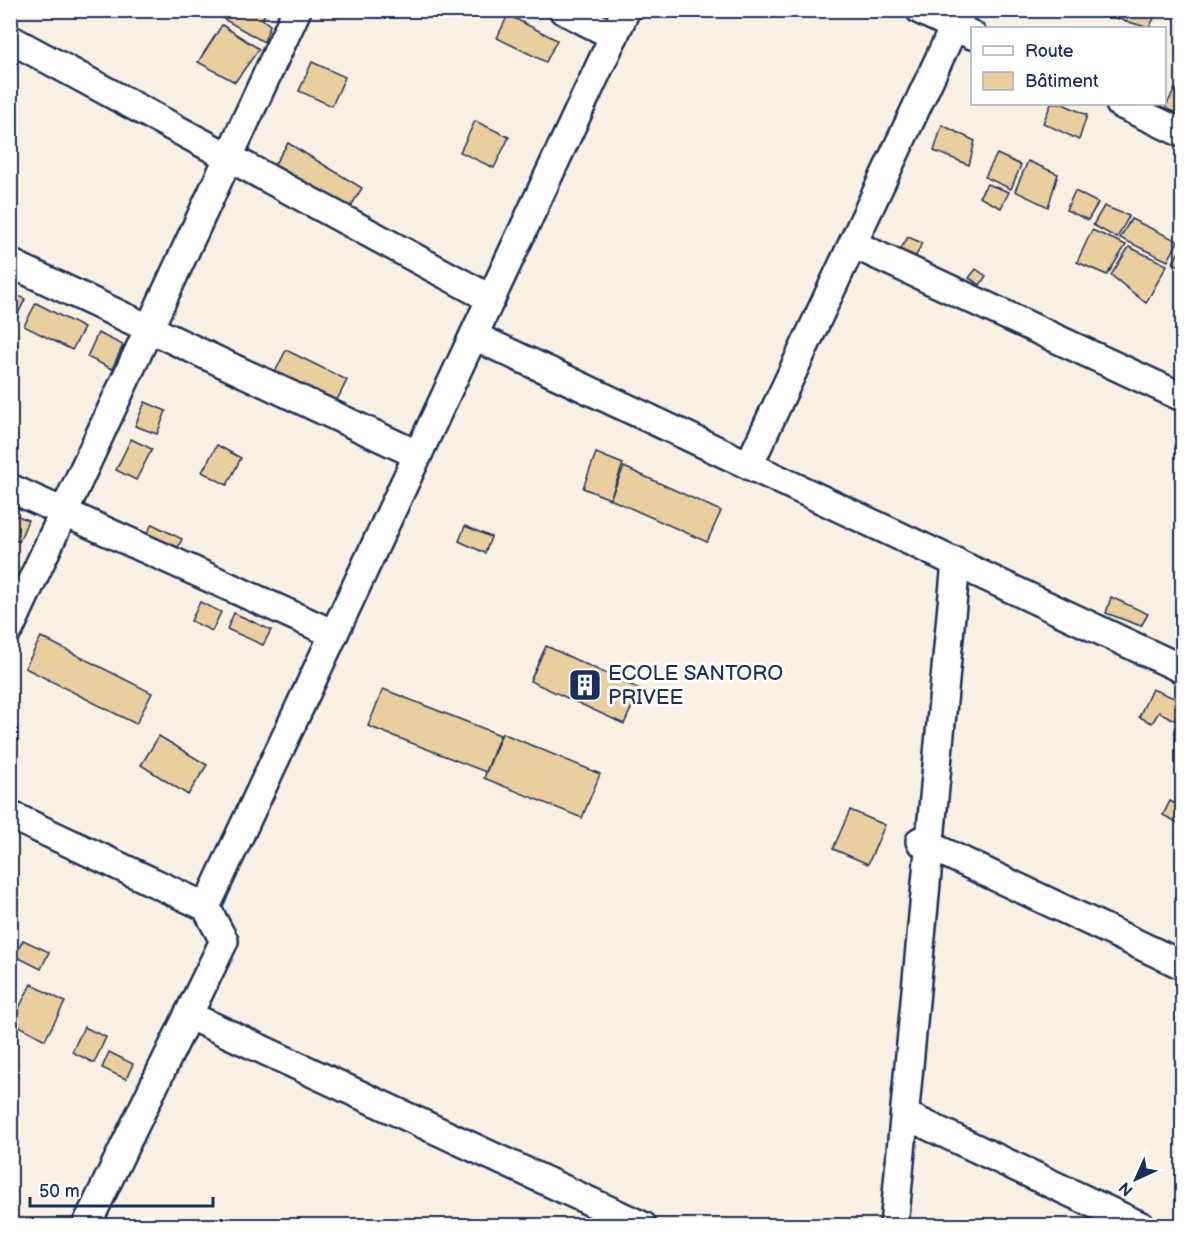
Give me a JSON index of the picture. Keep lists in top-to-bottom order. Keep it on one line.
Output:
{"places":{"building":["ECOLE SANTORO PRIVEE"]},"legend":["Route","Bâtiment"],"scale_bar":"50 m","north":"bottom left"}
